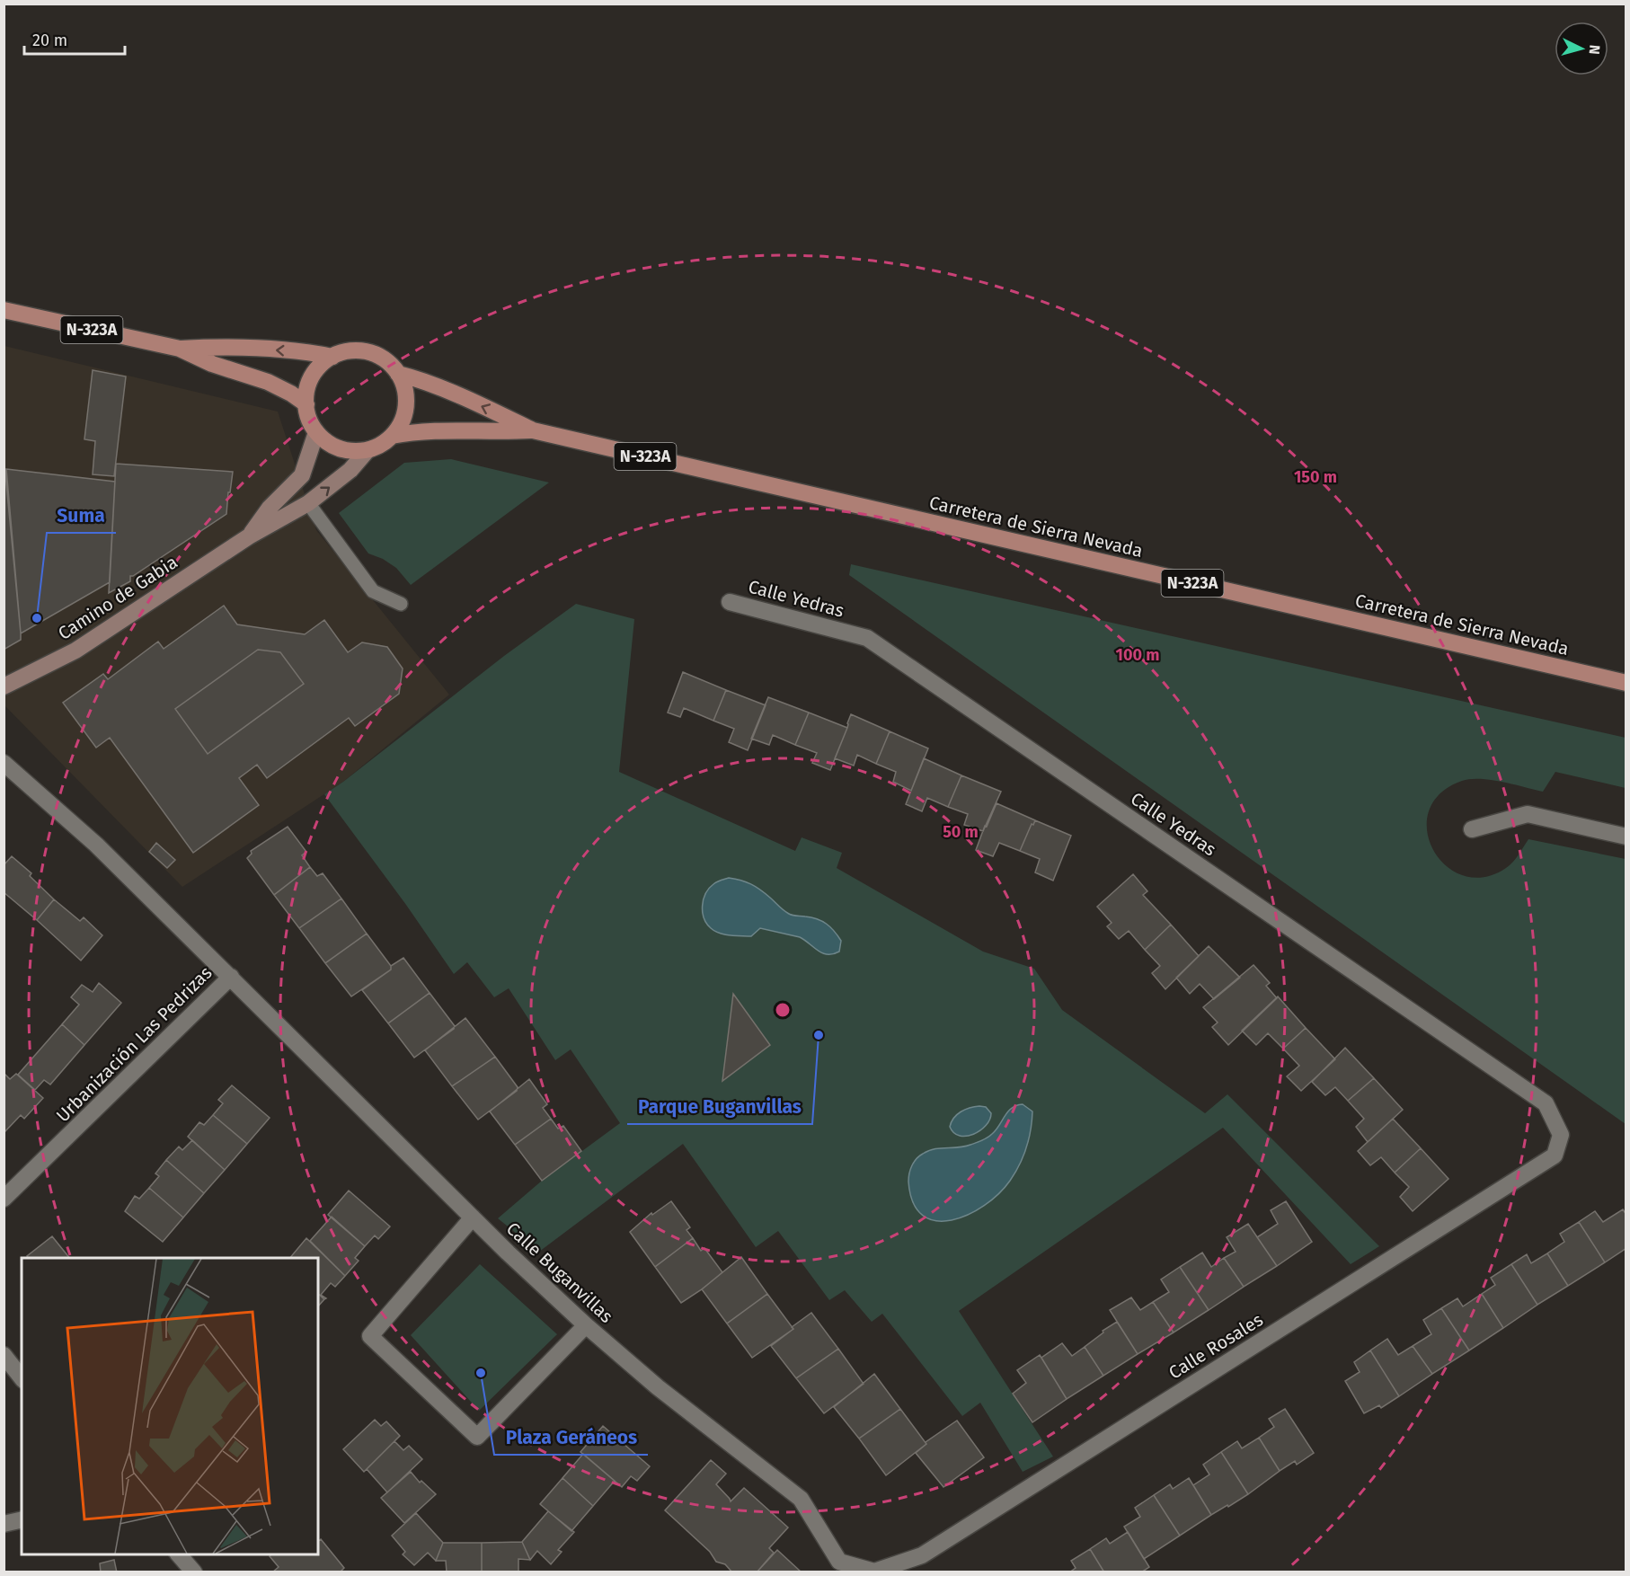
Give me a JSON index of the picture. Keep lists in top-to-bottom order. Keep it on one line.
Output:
{"streets":{"main road":["N-323A","Carretera de Sierra Nevada"],"street":["Camino de Gabia","Calle Yedras","Urbanización Las Pedrizas","Calle Buganvillas","Calle Rosales"]},"crossings":[["N-323A","Carretera de Sierra Nevada"],["N-323A","Camino de Gabia"],["Carretera de Sierra Nevada","Camino de Gabia"],["Calle Yedras","Calle Rosales"],["Urbanización Las Pedrizas","Calle Buganvillas"],["Calle Buganvillas","Calle Rosales"]],"places":["Suma","Parque Buganvillas","Plaza Geráneos"],"scale_bar":"20 m","north":"right","rings":["150 m","100 m","50 m"]}
